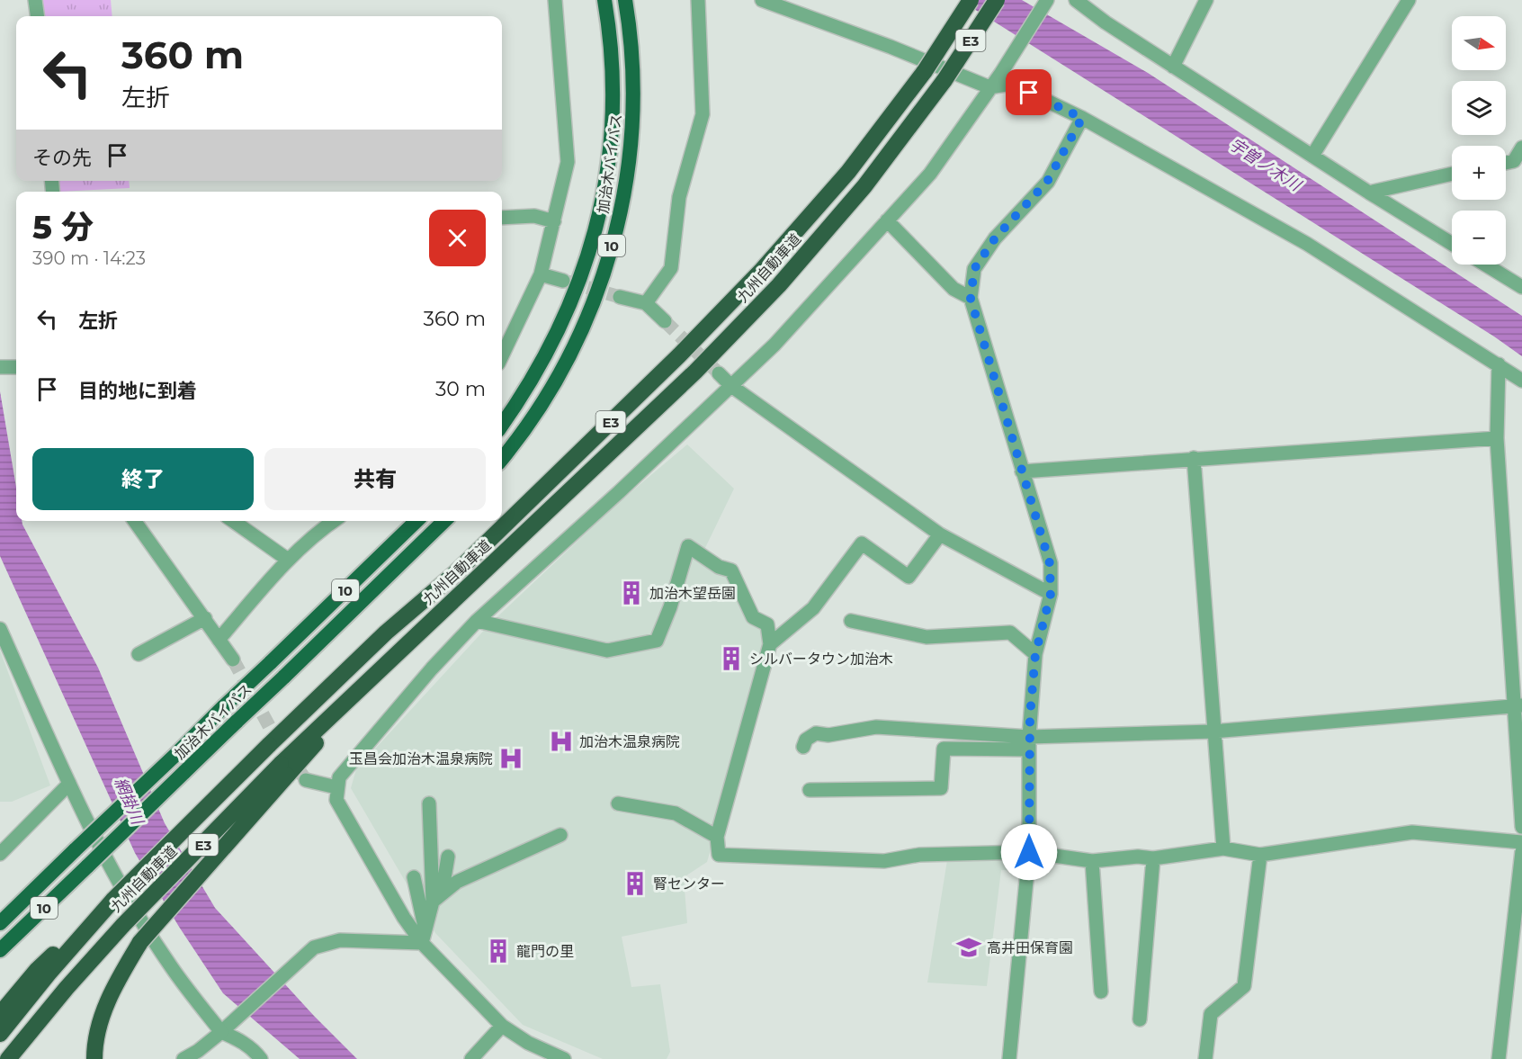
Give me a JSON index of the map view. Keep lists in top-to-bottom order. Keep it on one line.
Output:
{"streets":{"highway":["E3","加治木バイパス","10","九州自動車道"]},"water":["宇曽ノ木川","網掛川"],"places":{"building":["加治木望岳園","シルバータウン加治木","腎センター","龍門の里"],"hospital":["加治木温泉病院","玉昌会加治木温泉病院"],"school or university":["高井田保育園"]},"north":"right","page":{"map_buttons":["+","−"],"turn":["360 m","左折"],"then":"その先","heading":["5 分","390 m · 14:23"],"list":[{"name":"左折","value":"360 m"},{"name":"目的地に到着","value":"30 m"}],"buttons":["終了","共有"]}}
